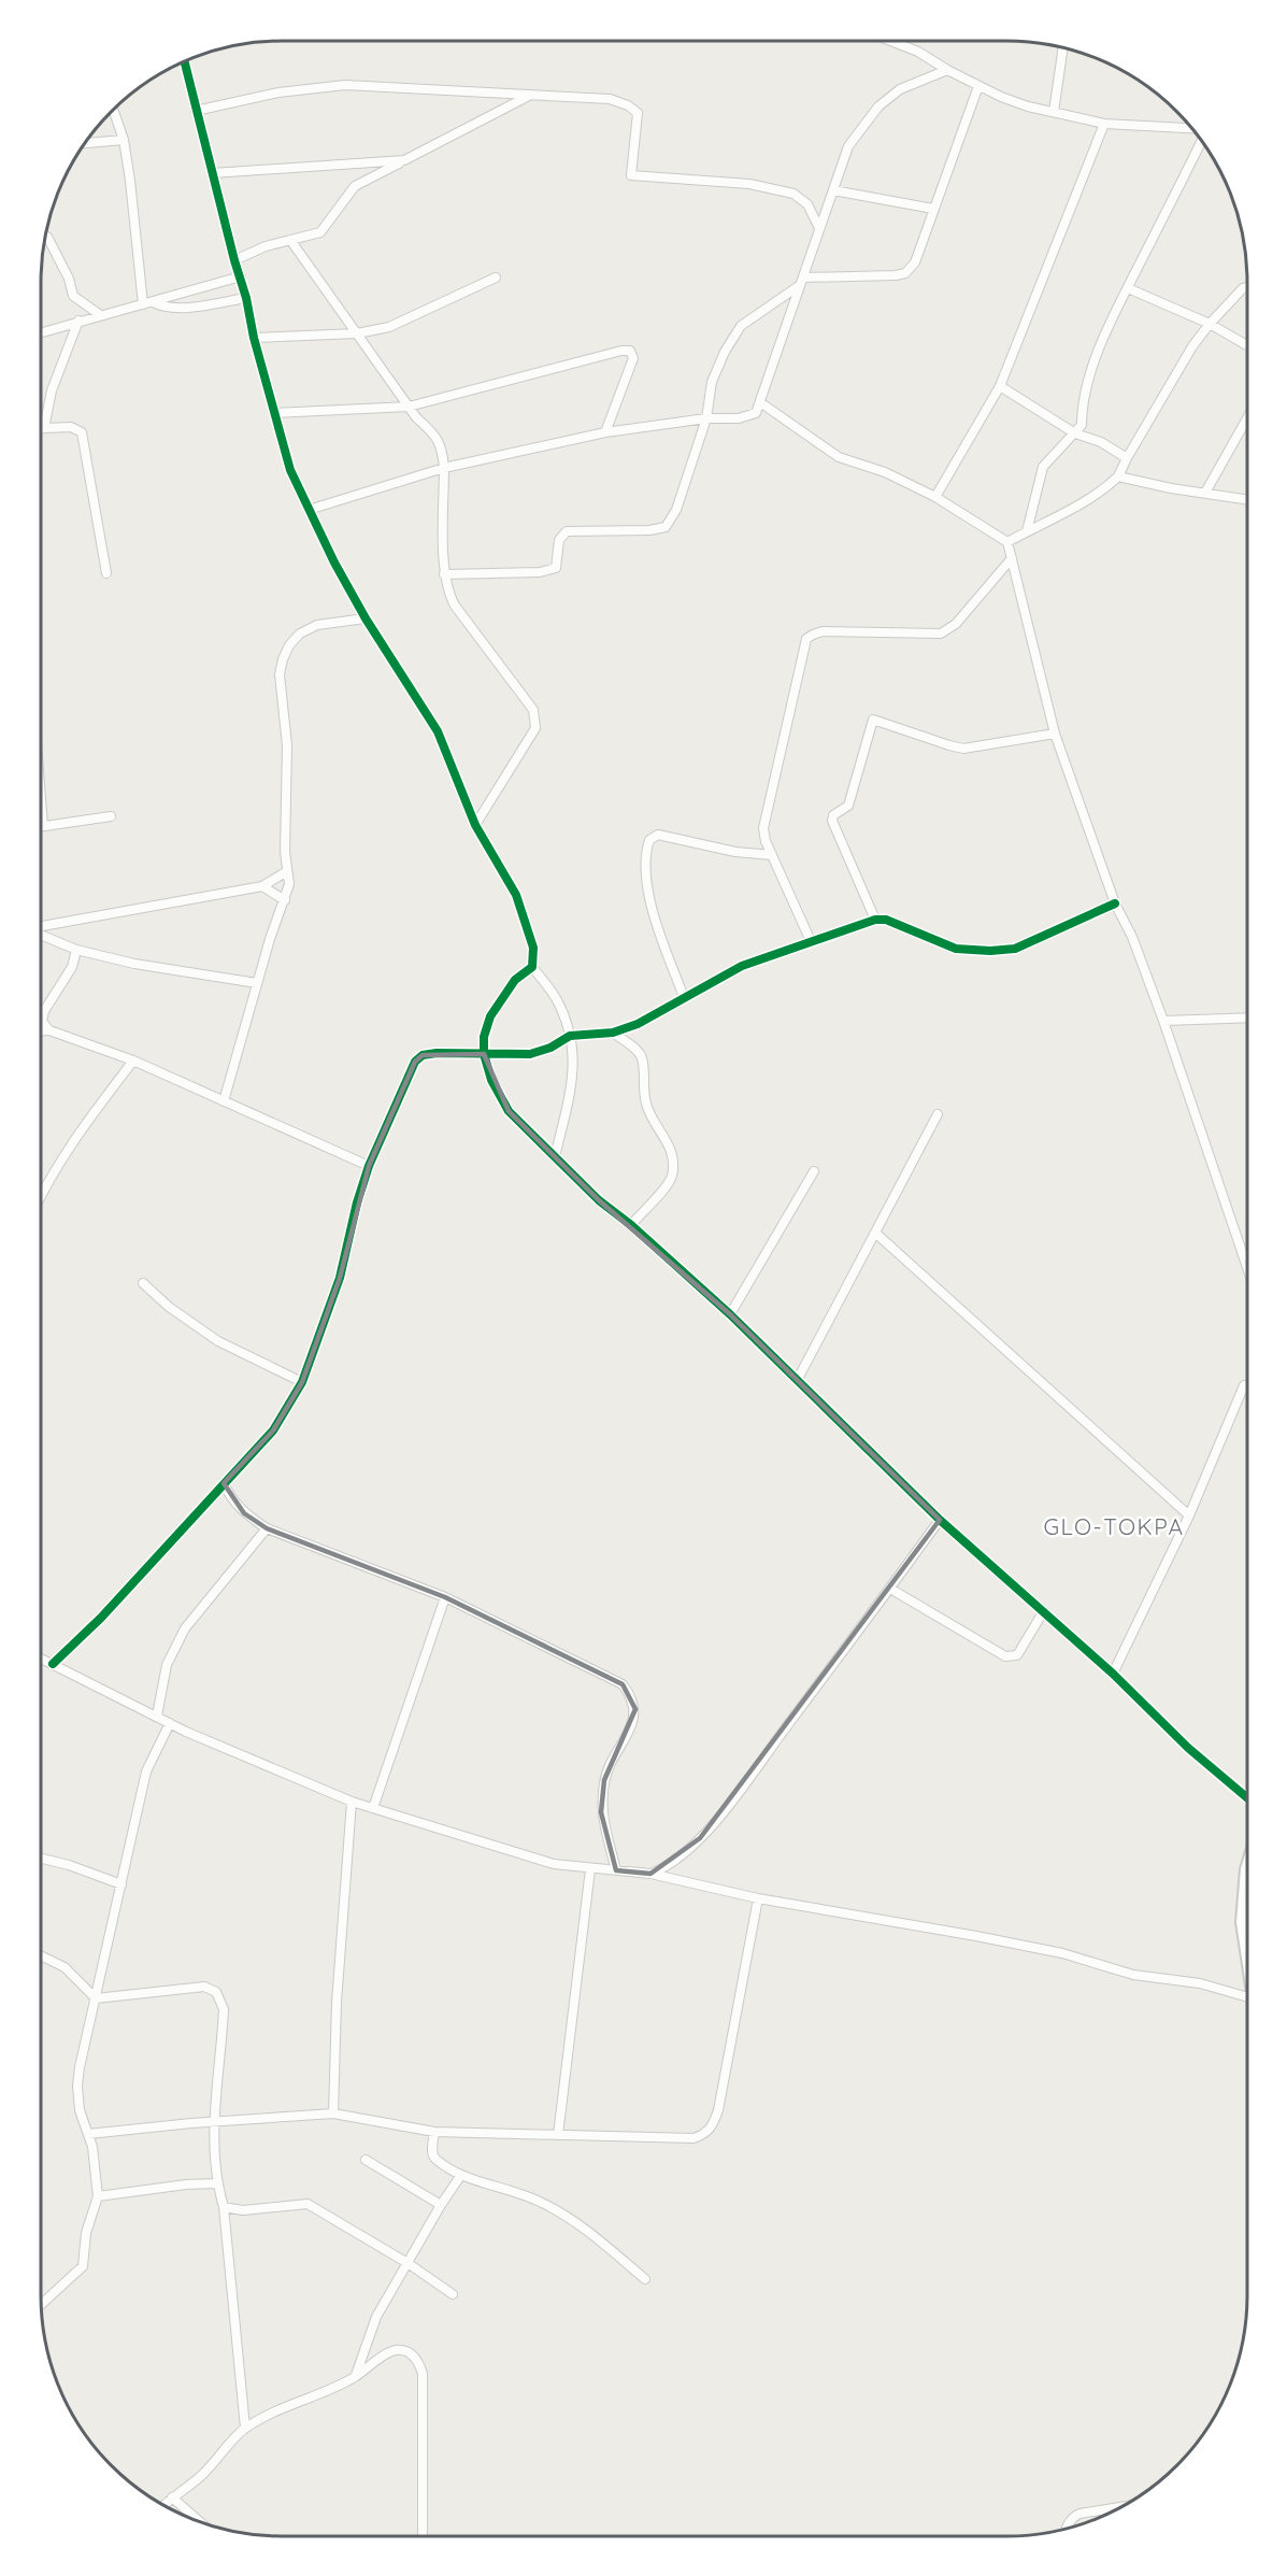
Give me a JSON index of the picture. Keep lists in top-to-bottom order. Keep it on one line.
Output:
{"districts":["GLO-TOKPA"]}
